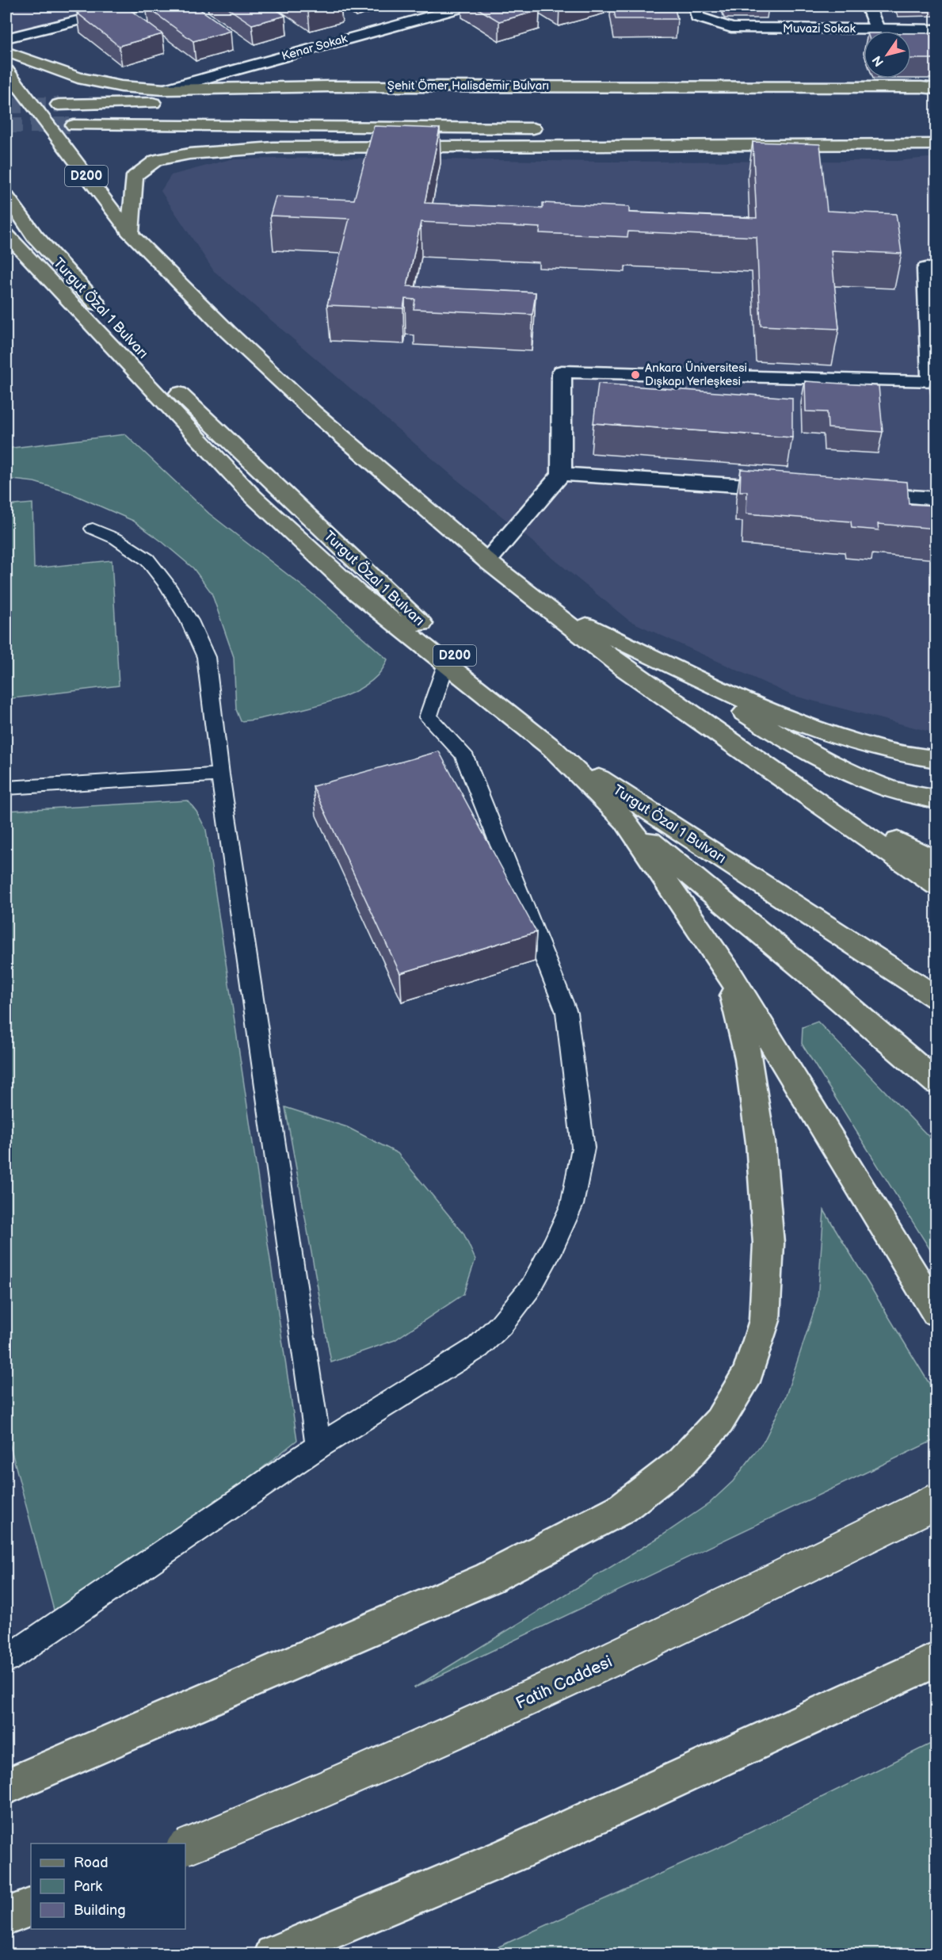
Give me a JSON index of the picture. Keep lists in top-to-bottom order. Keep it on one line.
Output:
{"streets":{"main road":["Şehit Ömer Halisdemir Bulvarı","D200","Turgut Özal 1 Bulvarı","Fatih Caddesi"],"street":["Muvazi Sokak","Kenar Sokak"]},"crossings":[["Kenar Sokak","Şehit Ömer Halisdemir Bulvarı"]],"places":["Ankara Üniversitesi Dışkapı Yerleşkesi"],"legend":["Road","Park","Building"],"north":"bottom left"}
